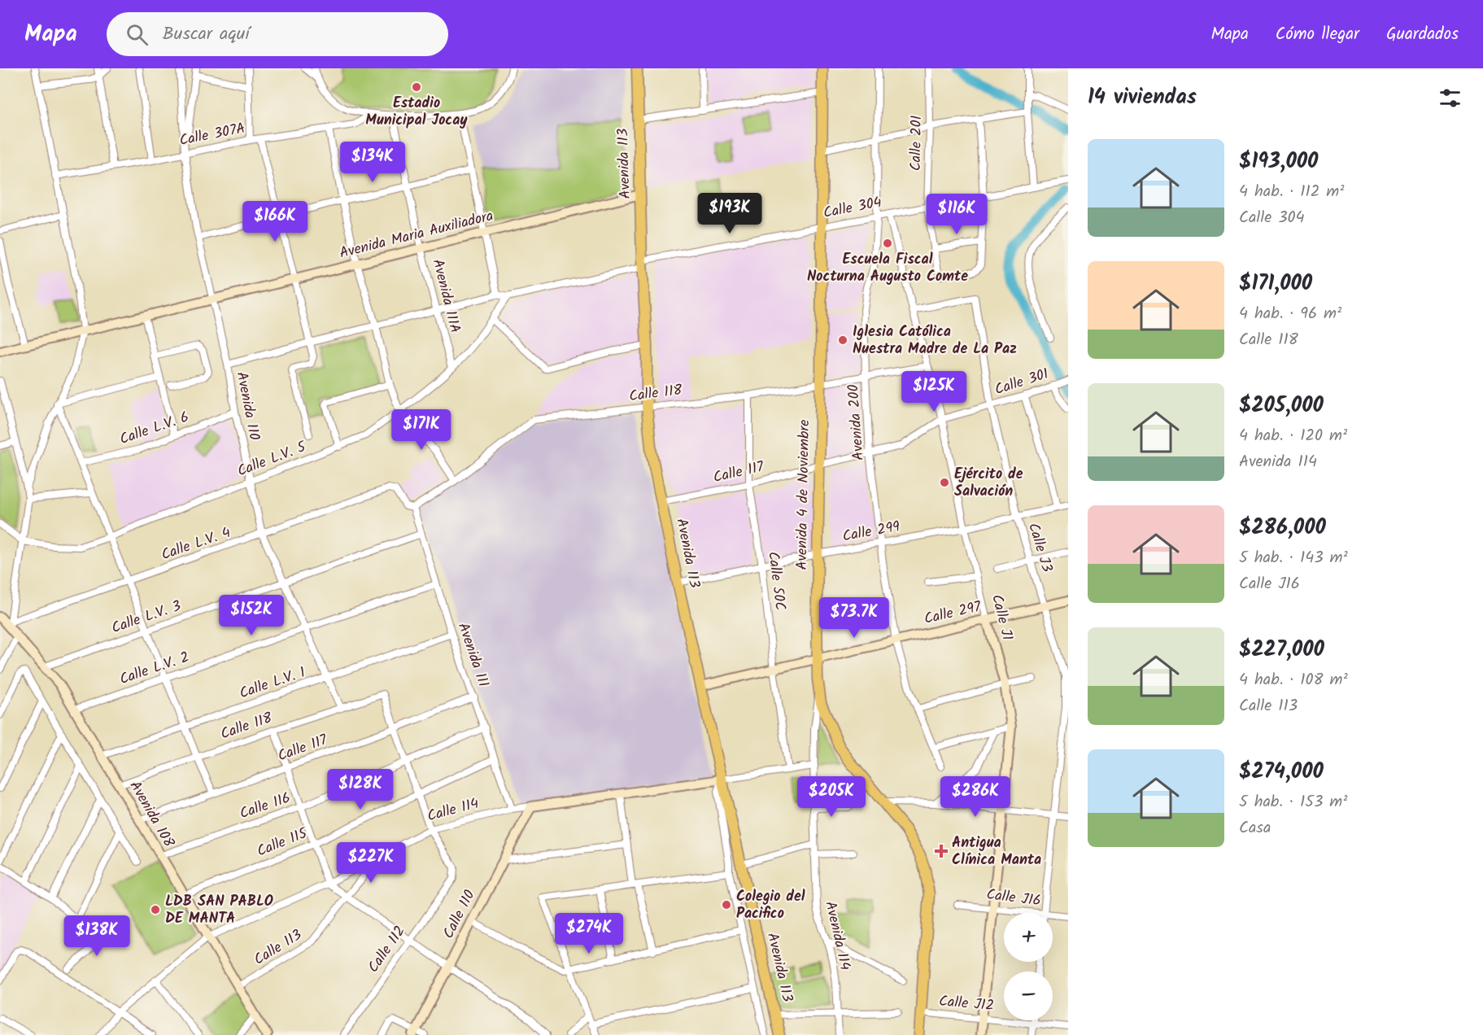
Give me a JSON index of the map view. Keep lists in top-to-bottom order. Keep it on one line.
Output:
{"streets":{"main road":["Avenida 113","Avenida 4 de Noviembre"],"street":["Calle 307A","Calle 201","Calle 304","Avenida Maria Auxiliadora","Avenida 111A","Calle 301","Calle 118","Avenida 110","Avenida 200","Calle L.V. 6","Calle L.V. 5","Calle 117","Calle 299","Calle L.V. 4","Calle J3","Calle 50C","Calle 297","Calle L.V. 3","Calle J1","Avenida 111","Calle L.V. 2","Calle L.V. 1","Calle 116","Calle 114","Avenida 108","Calle 115","Calle J16","Calle 110","Avenida 114","Calle 113","Calle 112","Calle J12"]},"crossings":[["Calle 307A","Avenida 110"],["Calle 201","Calle 304"],["Avenida 113","Calle 304"],["Avenida 113","Avenida Maria Auxiliadora"],["Avenida 113","Calle 118"],["Avenida 113","Calle 117"],["Avenida 113","Calle 299"],["Avenida 113","Calle 297"],["Avenida 113","Calle 114"],["Calle 304","Avenida 200"],["Calle 304","Calle L.V. 5"],["Calle 304","Avenida 4 de Noviembre"],["Calle 304","Calle J1"],["Avenida Maria Auxiliadora","Avenida 111A"],["Avenida Maria Auxiliadora","Avenida 110"],["Avenida 111A","Calle L.V. 5"],["Calle 301","Avenida 200"],["Calle 301","Calle 117"],["Calle 301","Avenida 4 de Noviembre"],["Calle 301","Calle J3"],["Calle 301","Calle J1"],["Calle 118","Avenida 110"],["Calle 118","Avenida 200"],["Calle 118","Calle 117"],["Calle 118","Avenida 4 de Noviembre"],["Calle 118","Calle L.V. 4"],["Calle 118","Calle 50C"],["Calle 118","Calle J1"],["Calle 118","Avenida 111"],["Calle 118","Avenida 108"],["Avenida 110","Calle L.V. 6"],["Avenida 110","Calle L.V. 5"],["Avenida 110","Calle L.V. 4"],["Avenida 110","Calle L.V. 3"],["Avenida 110","Calle L.V. 2"],["Avenida 110","Calle L.V. 1"],["Avenida 200","Calle 299"],["Avenida 200","Calle 297"],["Calle 117","Avenida 4 de Noviembre"],["Calle 117","Calle 50C"],["Calle 117","Avenida 111"],["Calle 117","Avenida 108"],["Avenida 4 de Noviembre","Calle 299"],["Avenida 4 de Noviembre","Calle 297"],["Avenida 4 de Noviembre","Avenida 114"],["Avenida 4 de Noviembre","Calle J12"],["Calle 299","Calle J3"],["Calle 299","Calle 50C"],["Calle 299","Calle J1"],["Calle L.V. 4","Avenida 111"],["Calle L.V. 4","Avenida 108"],["Calle J3","Calle 297"],["Calle J3","Calle J1"],["Calle 50C","Calle 297"],["Calle 50C","Calle 114"],["Calle 297","Calle J1"],["Calle L.V. 3","Avenida 111"],["Calle L.V. 3","Avenida 108"],["Calle J1","Calle J16"],["Calle J1","Calle J12"],["Avenida 111","Calle L.V. 2"],["Avenida 111","Calle L.V. 1"],["Avenida 111","Calle 116"],["Avenida 111","Calle 114"],["Avenida 111","Calle 115"],["Calle L.V. 2","Avenida 108"],["Calle L.V. 1","Avenida 108"],["Calle 116","Avenida 108"],["Calle 114","Avenida 108"],["Calle 114","Calle 110"],["Calle 114","Avenida 114"],["Calle 114","Calle 113"],["Calle 114","Calle 112"],["Avenida 108","Calle 115"],["Avenida 108","Calle 113"]],"places":{"other":["Estadio Municipal Jocay","Escuela Fiscal Nocturna Augusto Comte","Iglesia Católica Nuestra Madre de La Paz","Ejército de Salvación","Colegio del Pacifico","LDB SAN PABLO DE MANTA"],"health":["Antigua Clínica Manta"]},"page":{"header":"Mapa","search":"Buscar aquí","nav":["Mapa","Cómo llegar","Guardados"],"heading":"14 viviendas","list":[{"name":"$193,000","note":"4 hab. · 112 m² · Calle 304"},{"name":"$171,000","note":"4 hab. · 96 m² · Calle 118"},{"name":"$205,000","note":"4 hab. · 120 m² · Avenida 114"},{"name":"$286,000","note":"5 hab. · 143 m² · Calle J16"},{"name":"$227,000","note":"4 hab. · 108 m² · Calle 113"},{"name":"$274,000","note":"5 hab. · 153 m² · Casa"}],"price":["$134K","$193K","$116K","$166K","$125K","$171K","$152K","$73.7K","$128K","$205K","$286K","$227K","$274K","$138K"],"map_buttons":["+","−"]}}
